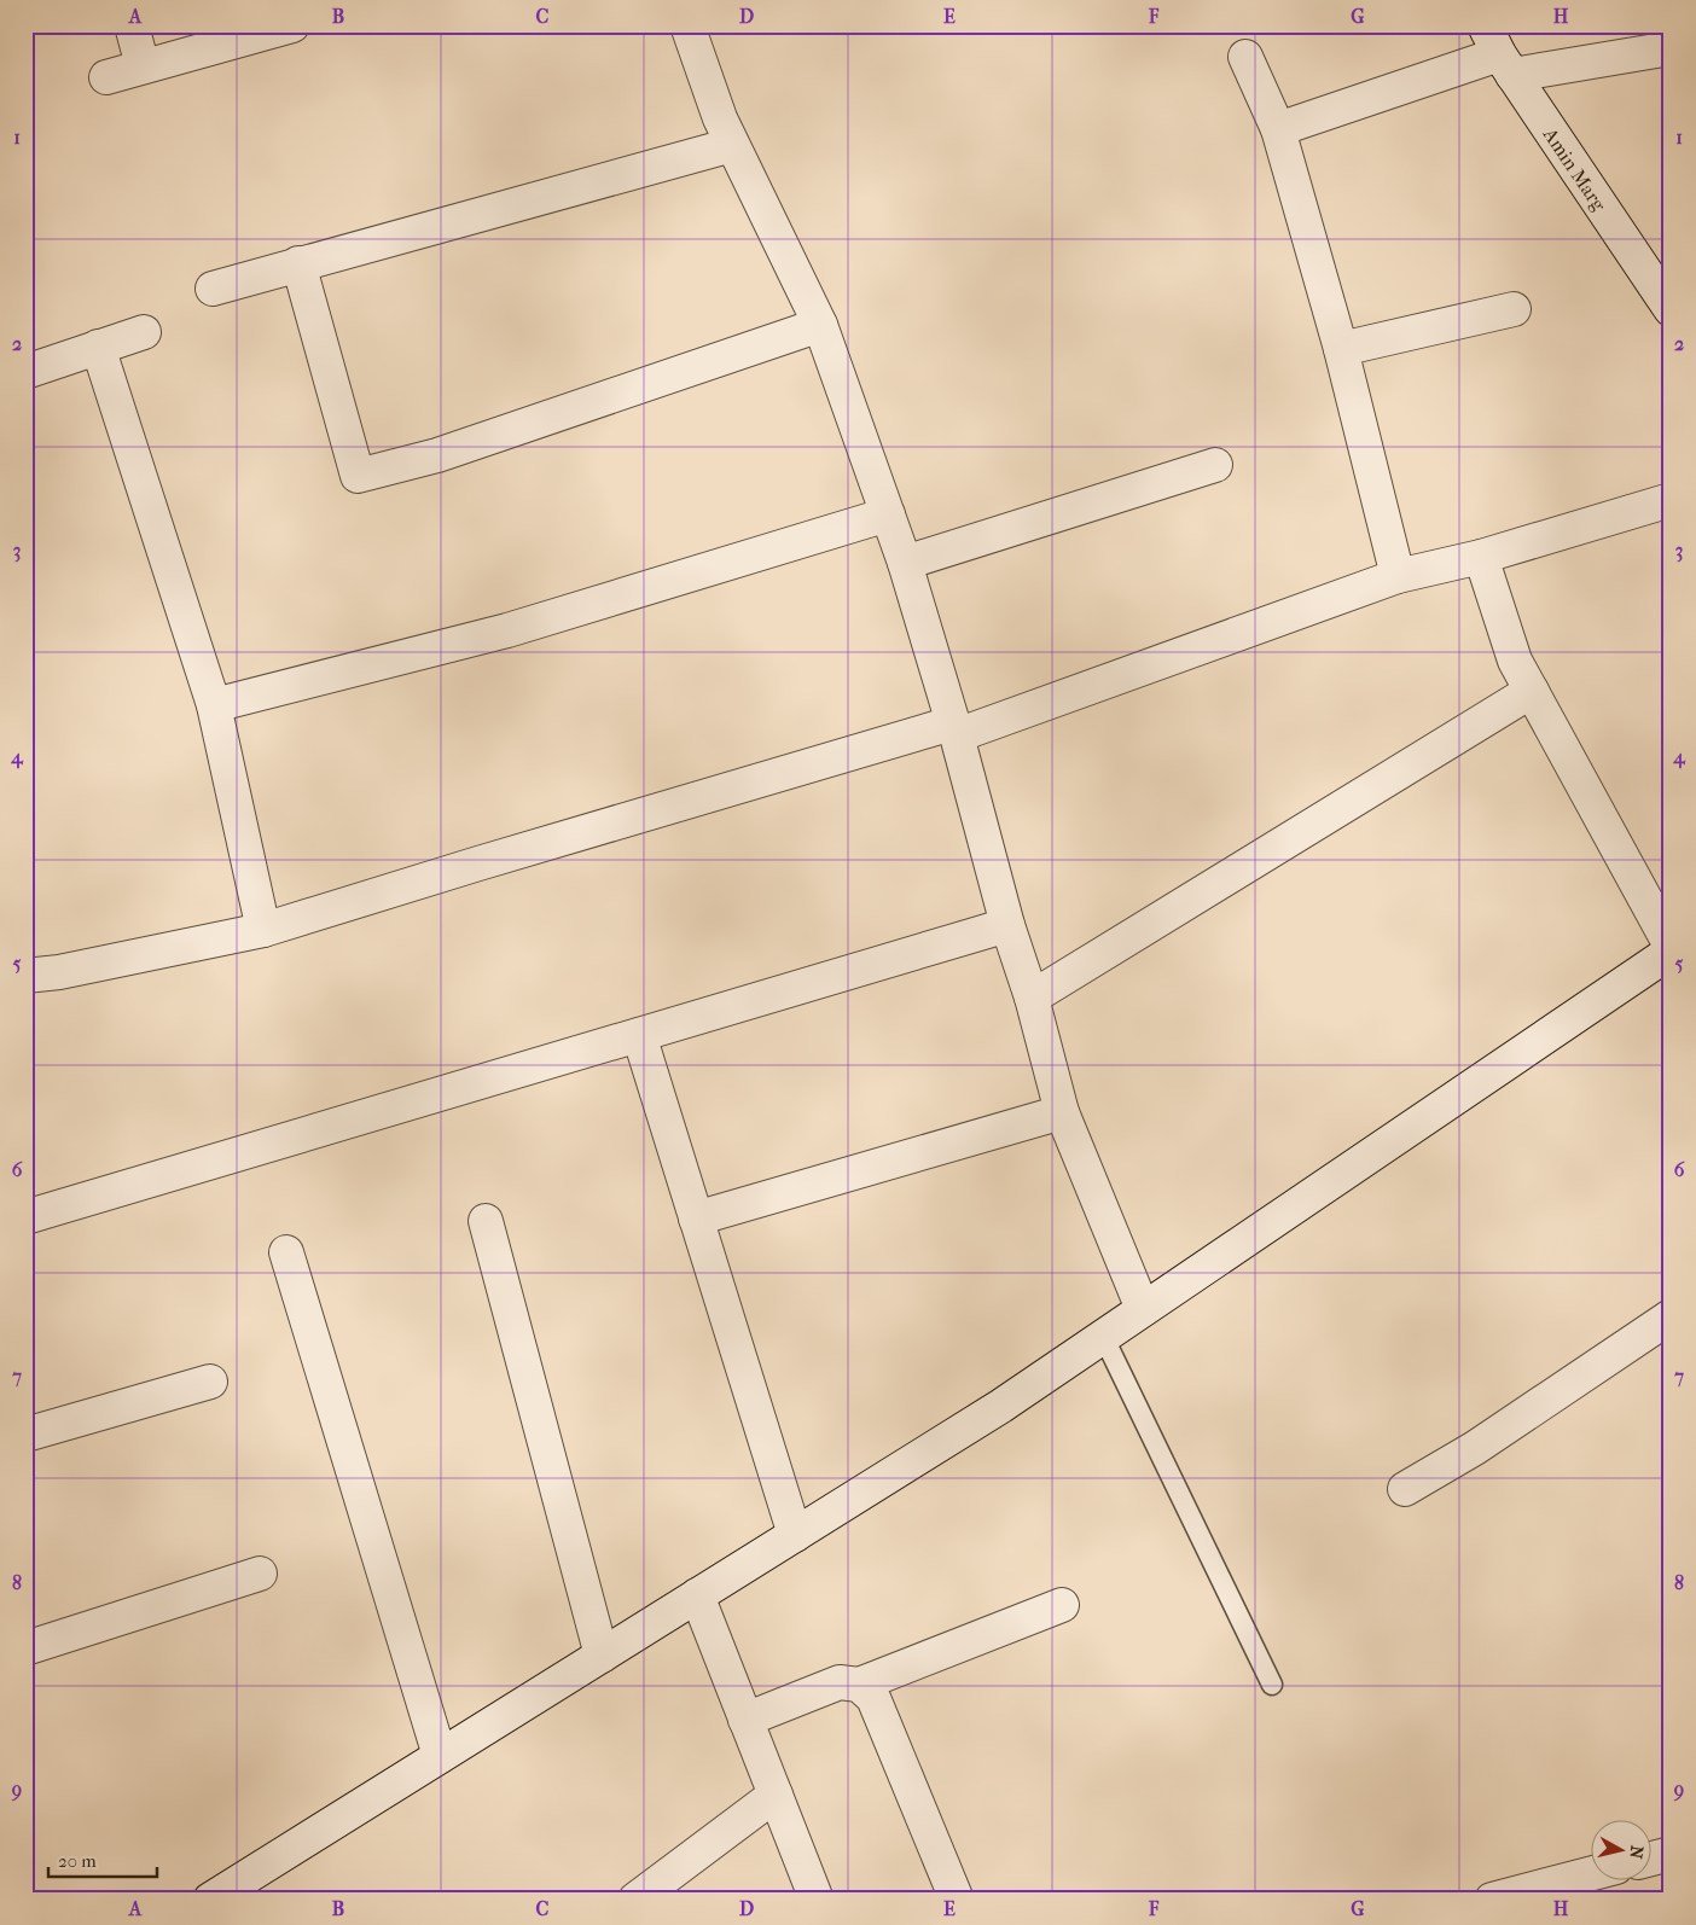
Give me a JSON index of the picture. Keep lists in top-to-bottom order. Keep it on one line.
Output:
{"streets":{"street":["Amin Marg"]},"scale_bar":"20 m","north":"right","grid":{"columns":["A","B","C","D","E","F","G","H"],"rows":["1","2","3","4","5","6","7","8","9"]}}
